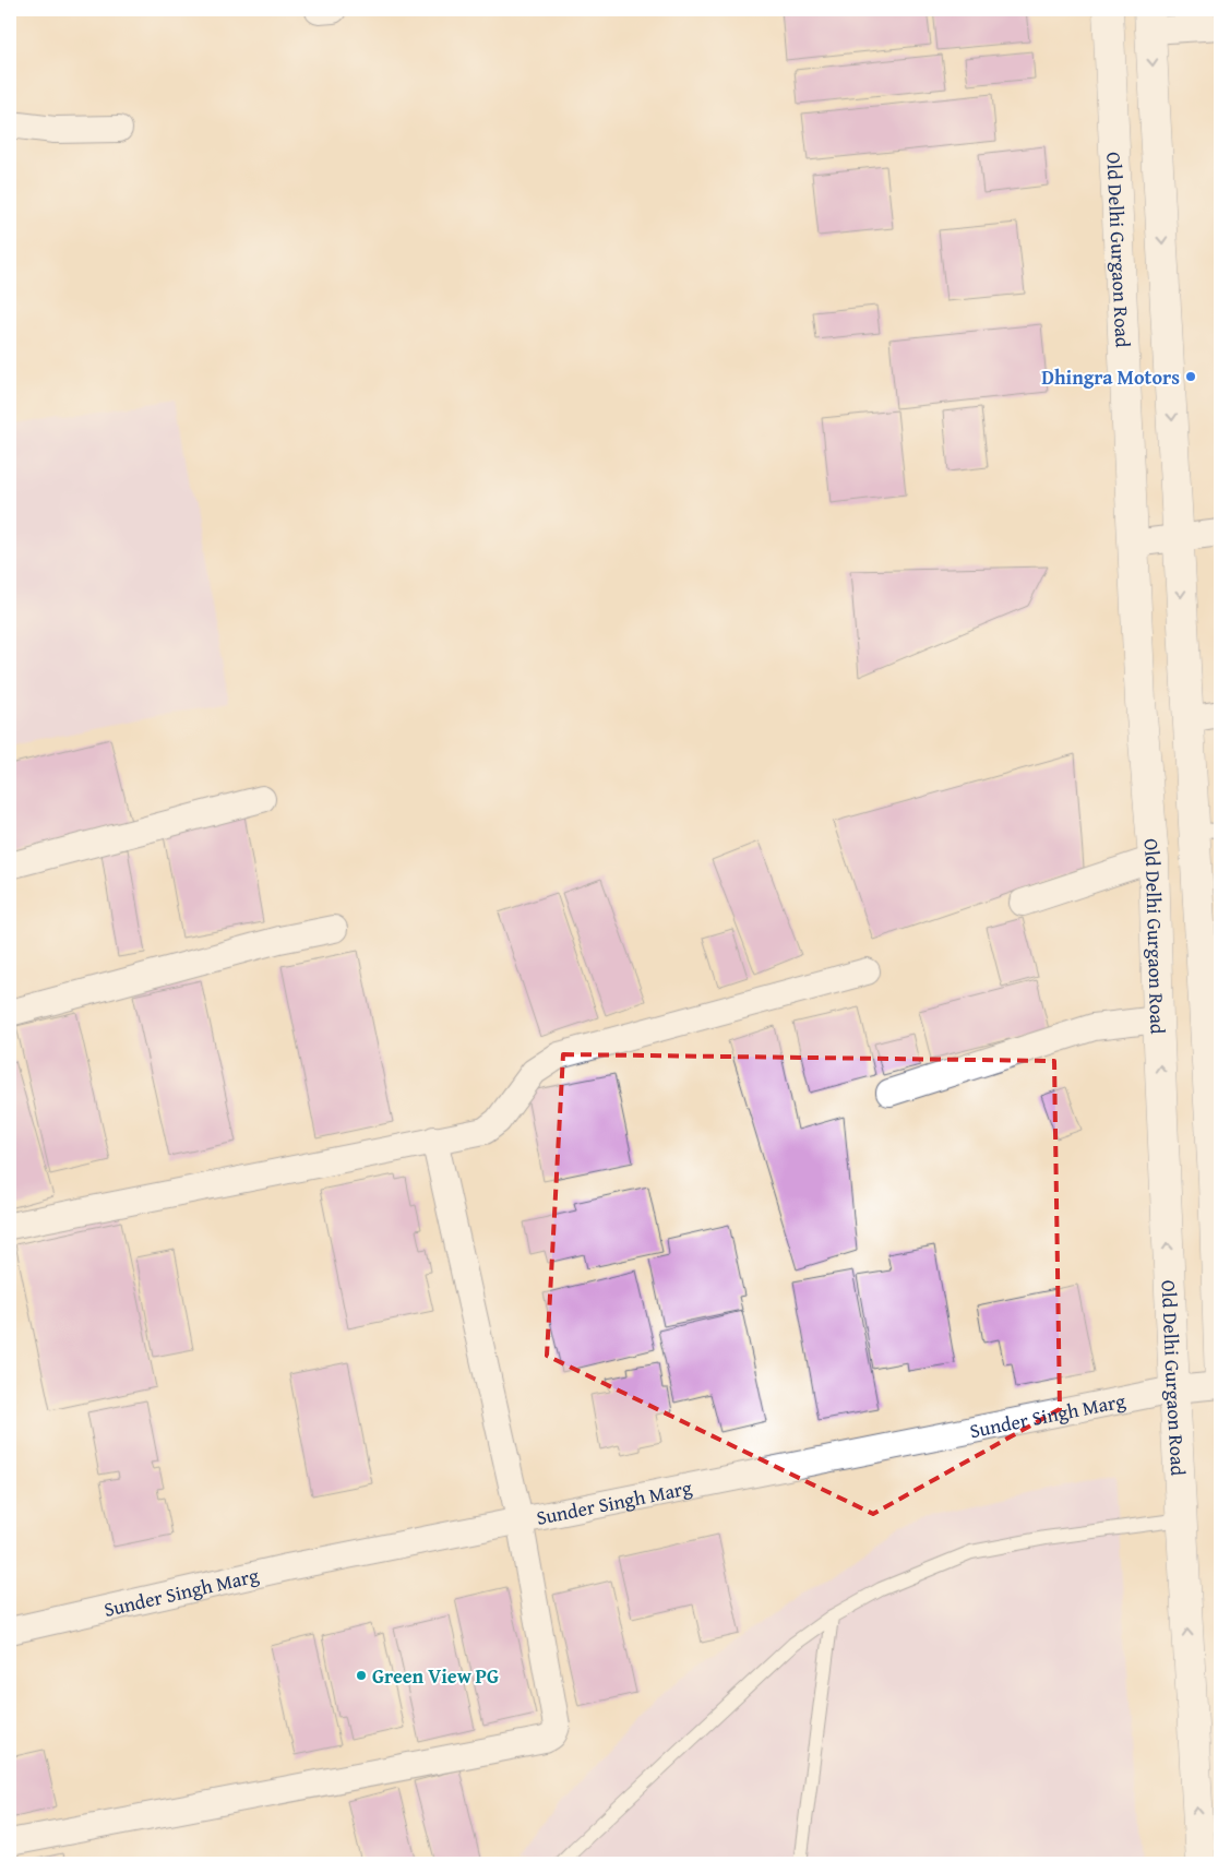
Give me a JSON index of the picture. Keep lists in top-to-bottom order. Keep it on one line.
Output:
{"streets":{"main road":["Old Delhi Gurgaon Road"],"street":["Sunder Singh Marg"]},"crossings":[["Old Delhi Gurgaon Road","Sunder Singh Marg"]],"places":["Dhingra Motors","Green View PG"]}
